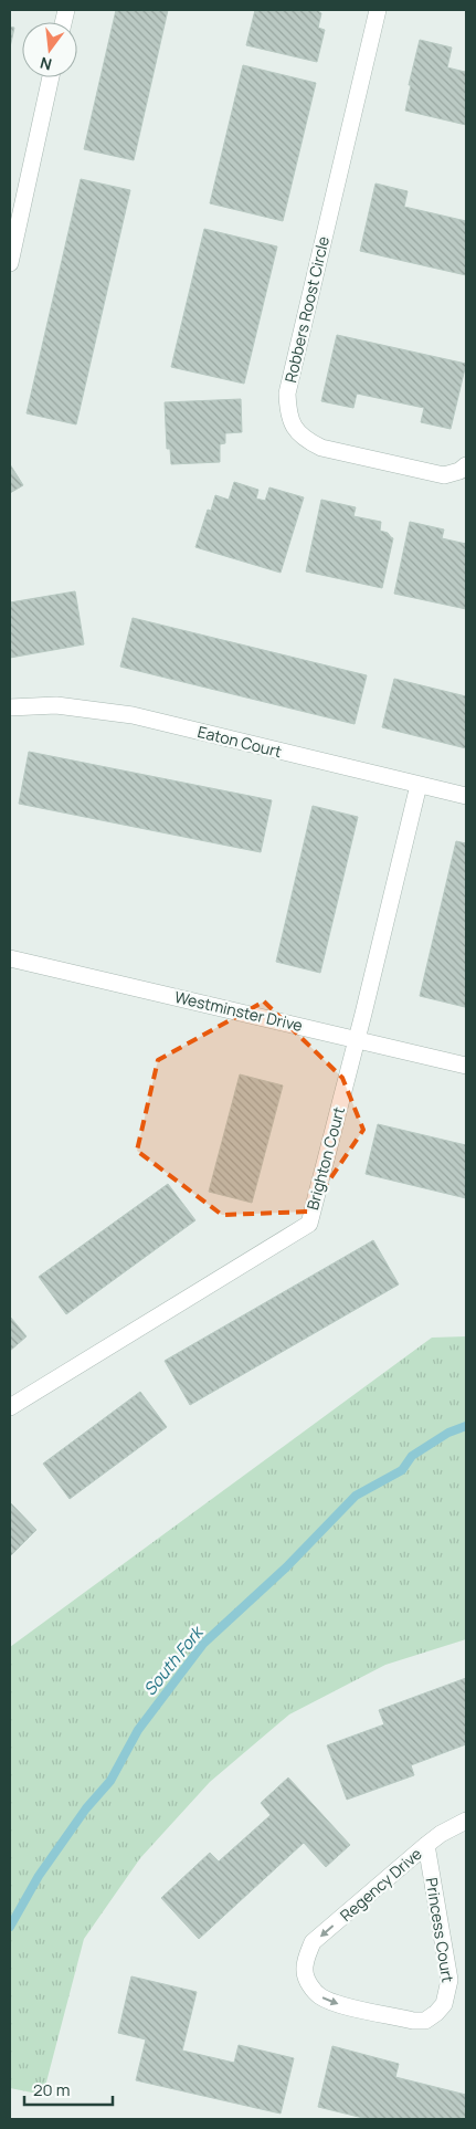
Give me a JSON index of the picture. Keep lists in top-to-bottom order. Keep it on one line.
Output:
{"streets":{"street":["Robbers Roost Circle","Eaton Court","Westminster Drive","Brighton Court","Regency Drive","Princess Court"]},"crossings":[["Eaton Court","Brighton Court"],["Westminster Drive","Brighton Court"],["Regency Drive","Princess Court"]],"one_way":["Regency Drive"],"water":["South Fork"],"scale_bar":"20 m","north":"bottom"}
